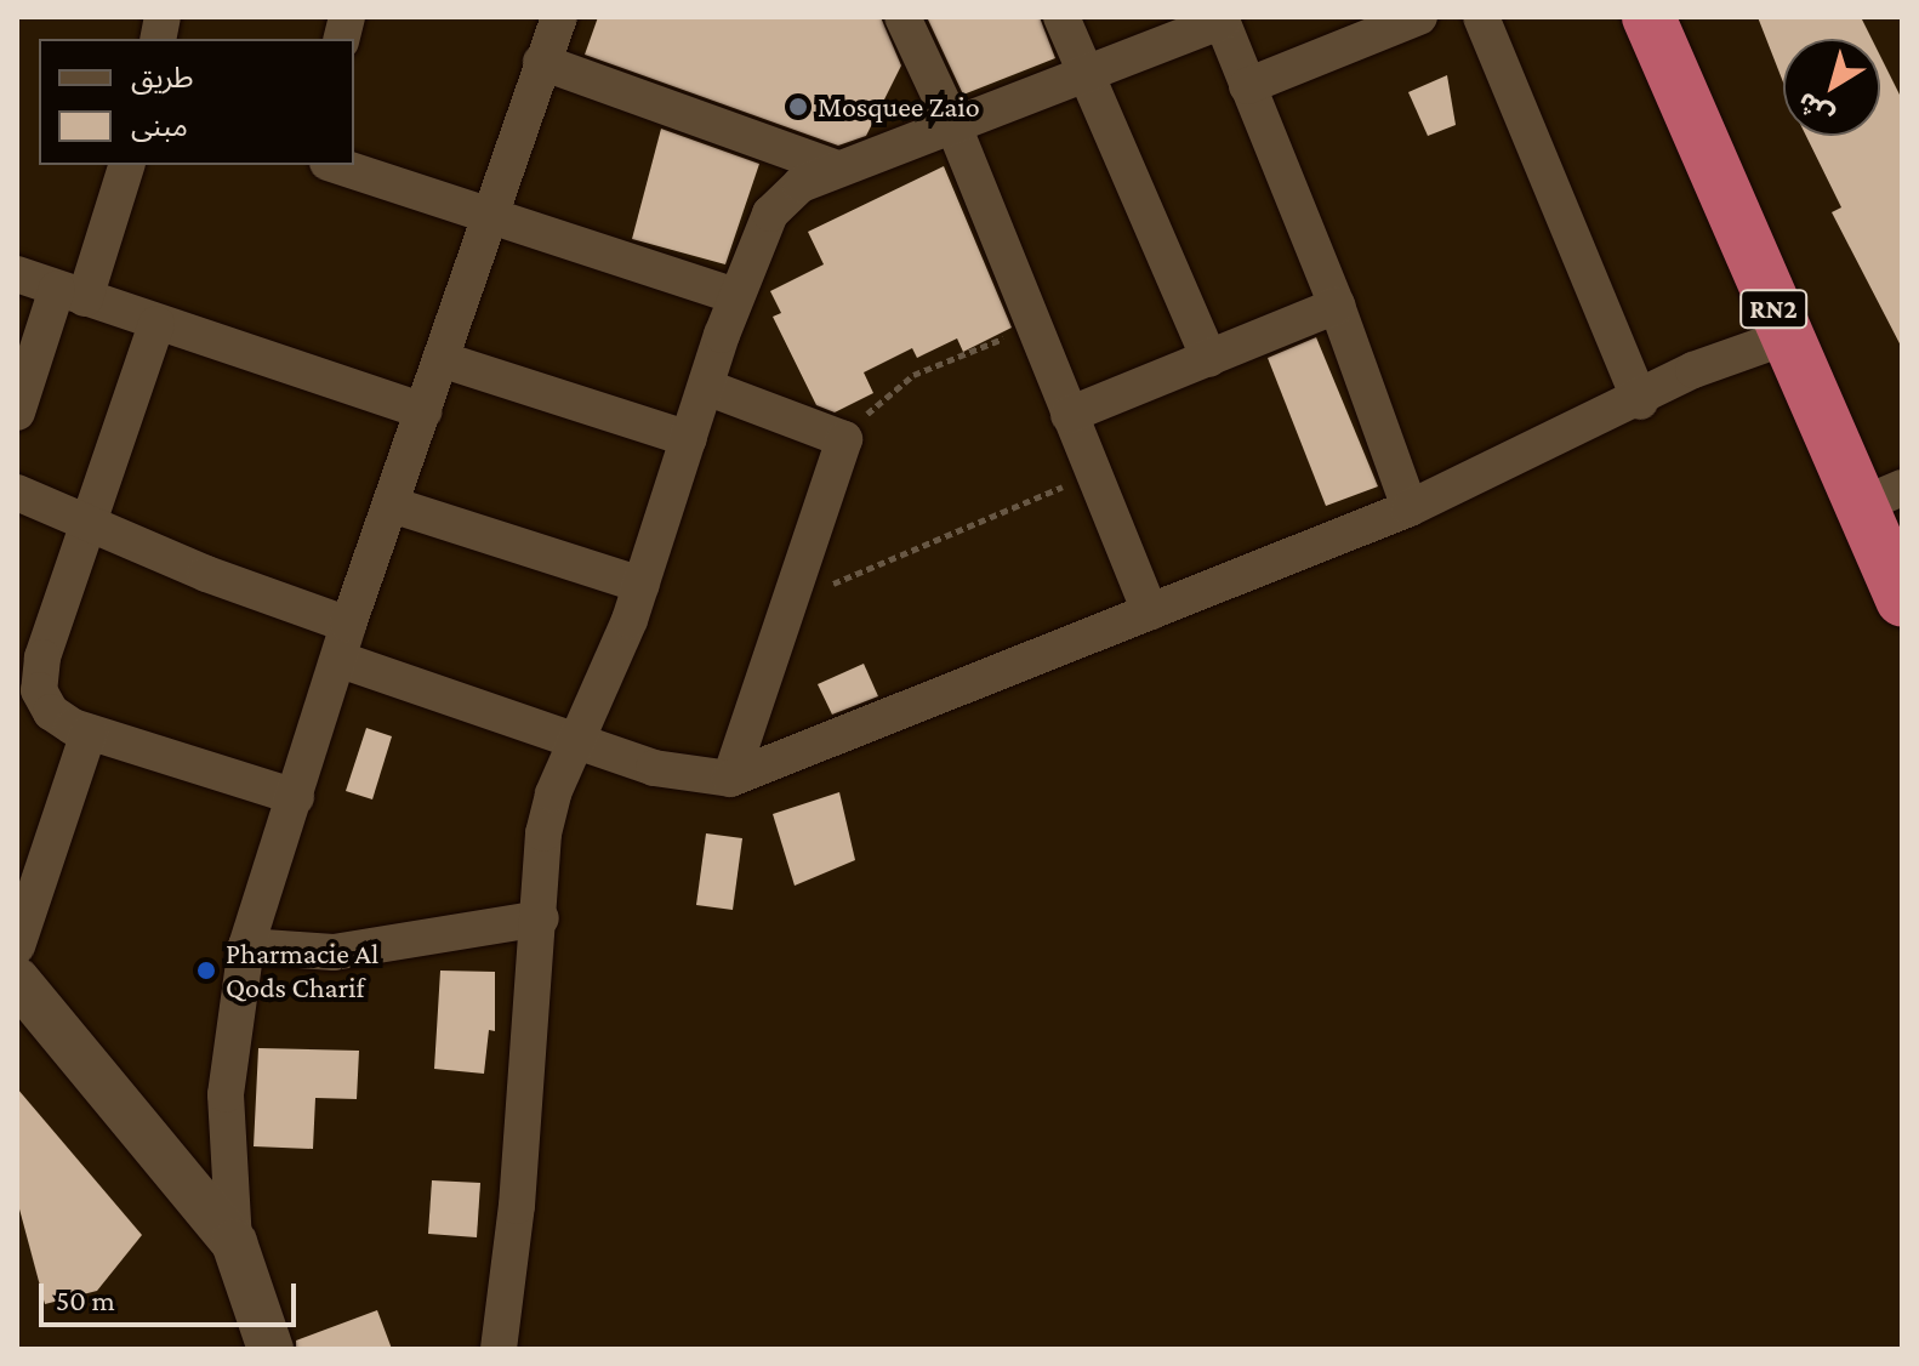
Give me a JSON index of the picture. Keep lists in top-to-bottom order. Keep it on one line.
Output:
{"streets":{"highway":["RN2"]},"places":["Mosquee Zaio","Pharmacie Al Qods Charif"],"legend":["طريق","مبنى"],"scale_bar":"50 m","north":"bottom left"}
